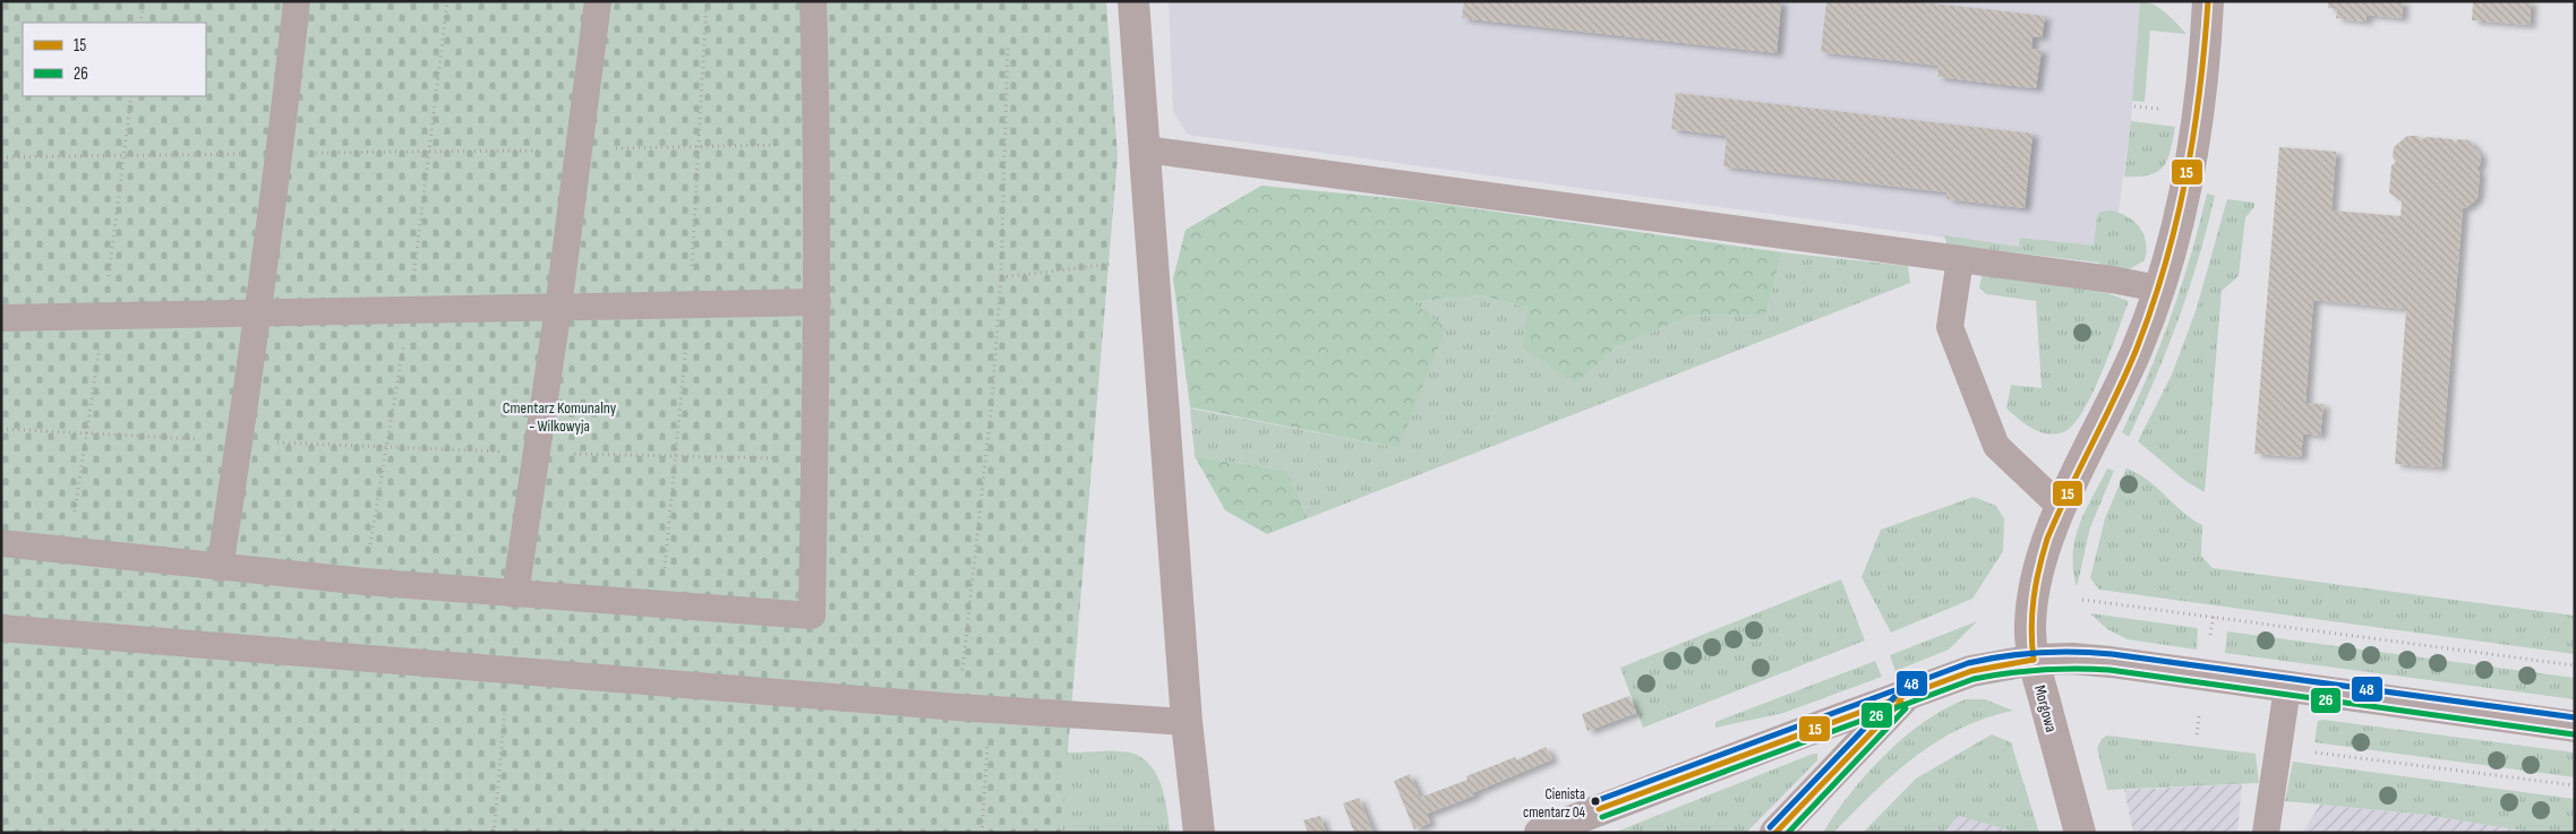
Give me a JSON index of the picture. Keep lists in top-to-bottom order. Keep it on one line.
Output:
{"streets":{"street":["Morgowa"]},"parks":["Cmentarz Komunalny - Wilkowyja"],"places":["Cienista cmentarz 04"],"lines":["transit line 15","transit line 48","transit line 26"],"legend":["15","26"]}
